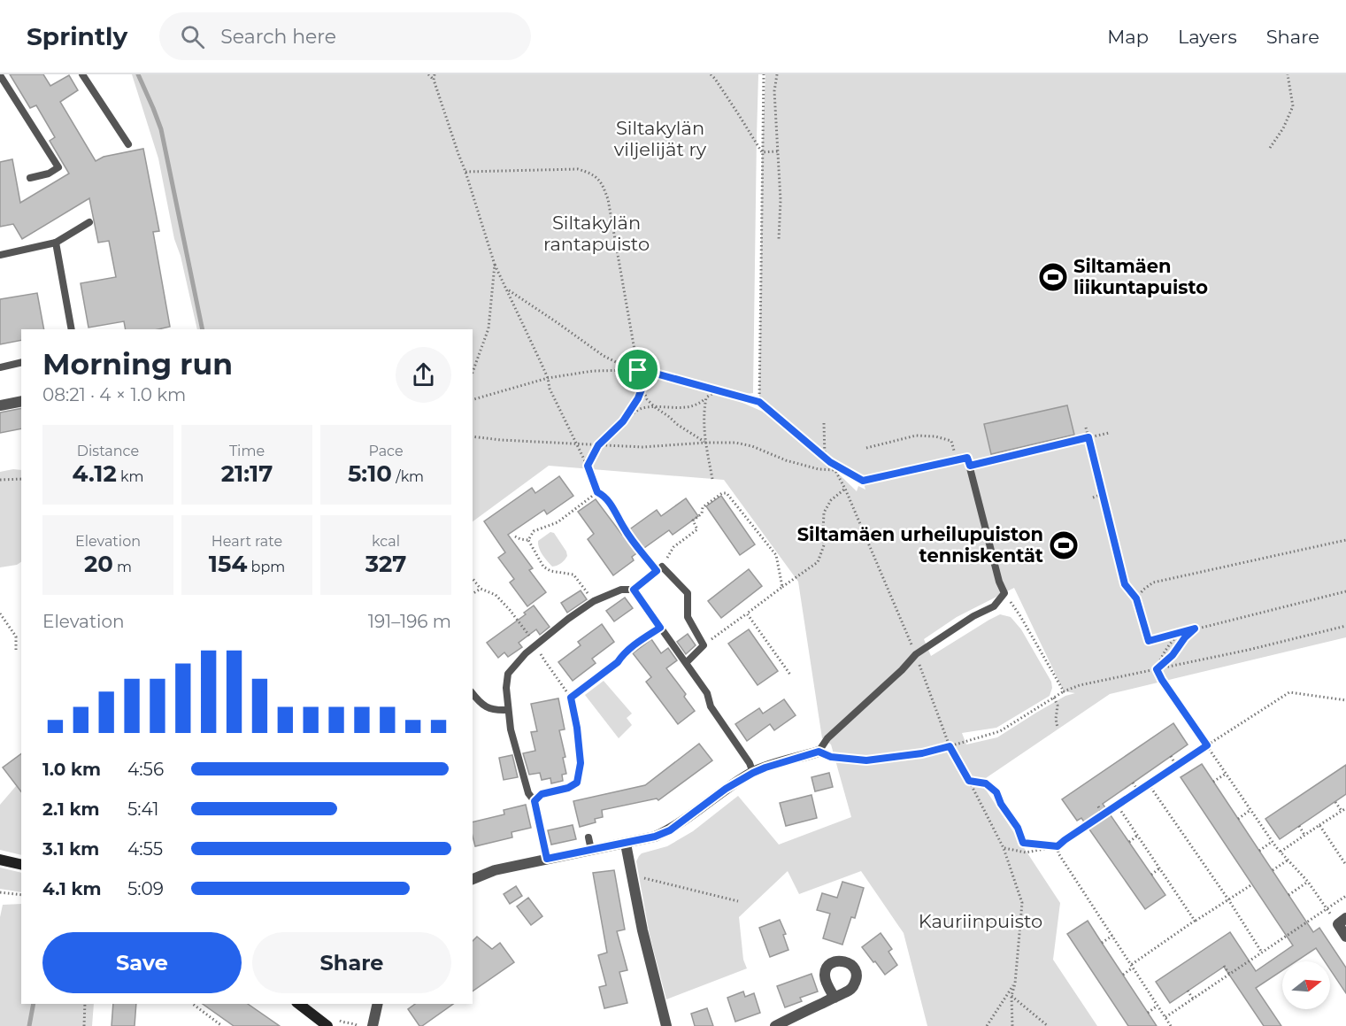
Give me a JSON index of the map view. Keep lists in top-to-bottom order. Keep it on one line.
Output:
{"parks":["Siltakylän viljelijät ry","Siltakylän rantapuisto","Kauriinpuisto"],"places":{"sports":["Siltamäen liikuntapuisto","Siltamäen urheilupuiston tenniskentät"]},"north":"right","page":{"header":"Sprintly","search":"Search here","nav":["Map","Layers","Share"],"heading":["Morning run","08:21 · 4 × 1.0 km"],"stats":[["Distance","4.12 km"],["Time","21:17"],["Pace","5:10 /km"],["Elevation","20 m"],["Heart rate","154 bpm"],["kcal","327"]],"chart":["Elevation","191–196 m"],"list":[{"name":"1.0 km","note":"4:56"},{"name":"2.1 km","note":"5:41"},{"name":"3.1 km","note":"4:55"},{"name":"4.1 km","note":"5:09"}],"buttons":["Save","Share"]}}
